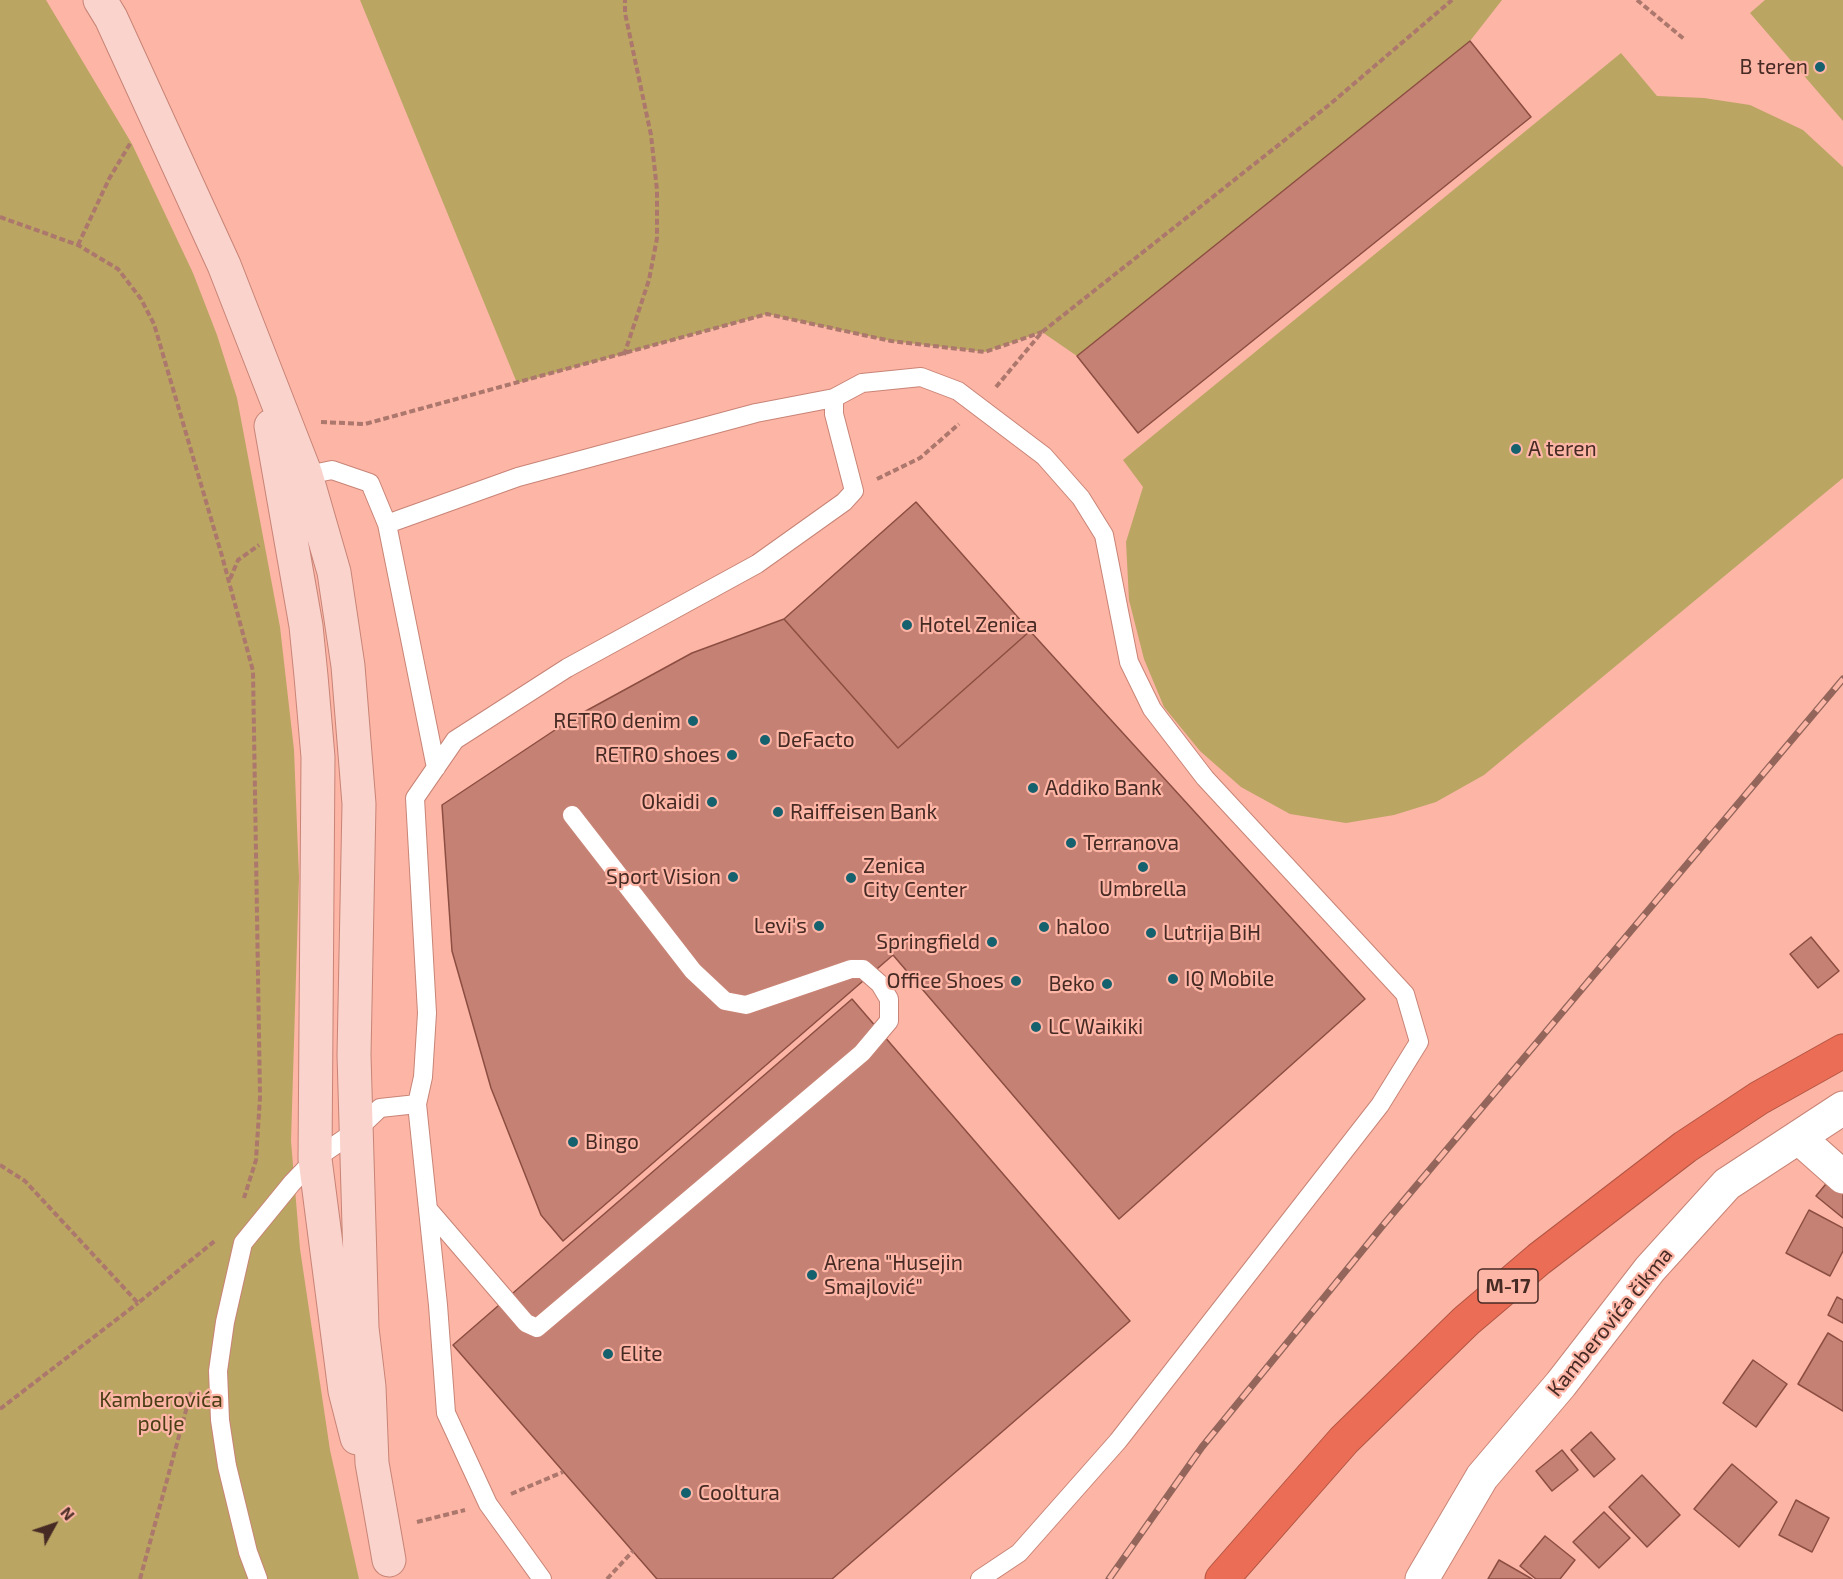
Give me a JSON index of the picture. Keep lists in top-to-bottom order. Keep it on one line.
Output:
{"streets":{"highway":["M-17"],"street":["Kamberovića čikma"]},"parks":["Kamberovića polje"],"places":["B teren","A teren","Hotel Zenica","RETRO denim","DeFacto","RETRO shoes","Addiko Bank","Okaidi","Raiffeisen Bank","Terranova","Umbrella","Sport Vision","Zenica City Center","Levi's","haloo","Lutrija BiH","Springfield","IQ Mobile","Office Shoes","Beko","LC Waikiki","Bingo","Arena \"Husejin Smajlović\"","Elite","Cooltura"],"north":"top right"}
